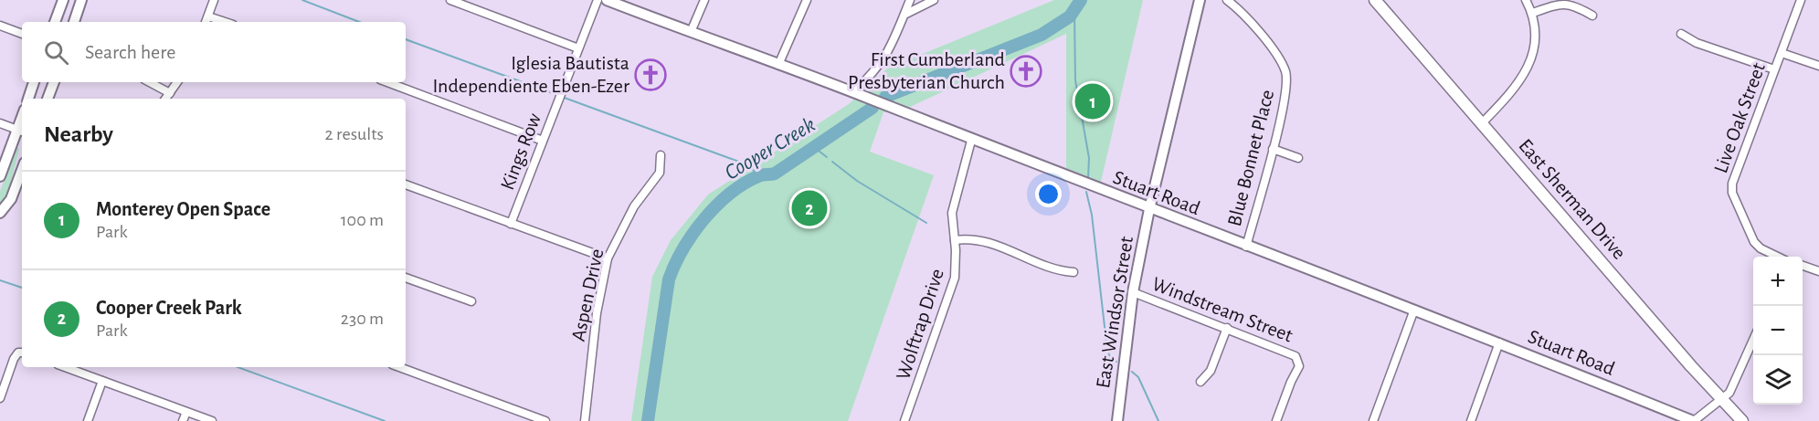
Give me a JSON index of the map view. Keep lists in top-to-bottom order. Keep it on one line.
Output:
{"streets":{"main road":["East Sherman Drive"],"street":["Live Oak Street","Kings Row","Blue Bonnet Place","Stuart Road","Aspen Drive","Windstream Street","East Windsor Street","Wolftrap Drive"]},"crossings":[["Blue Bonnet Place","Stuart Road"],["Stuart Road","East Windsor Street"],["Stuart Road","Wolftrap Drive"],["Windstream Street","East Windsor Street"]],"water":["Cooper Creek"],"places":{"church":["First Cumberland Presbyterian Church","Iglesia Bautista Independiente Eben-Ezer"]},"page":{"search":"Search here","pins":["1","2"],"heading":["Nearby","2 results"],"list":[{"mark":"1","name":"Monterey Open Space","note":"Park","value":"100 m"},{"mark":"2","name":"Cooper Creek Park","note":"Park","value":"230 m"}],"map_buttons":["+","−"]}}
